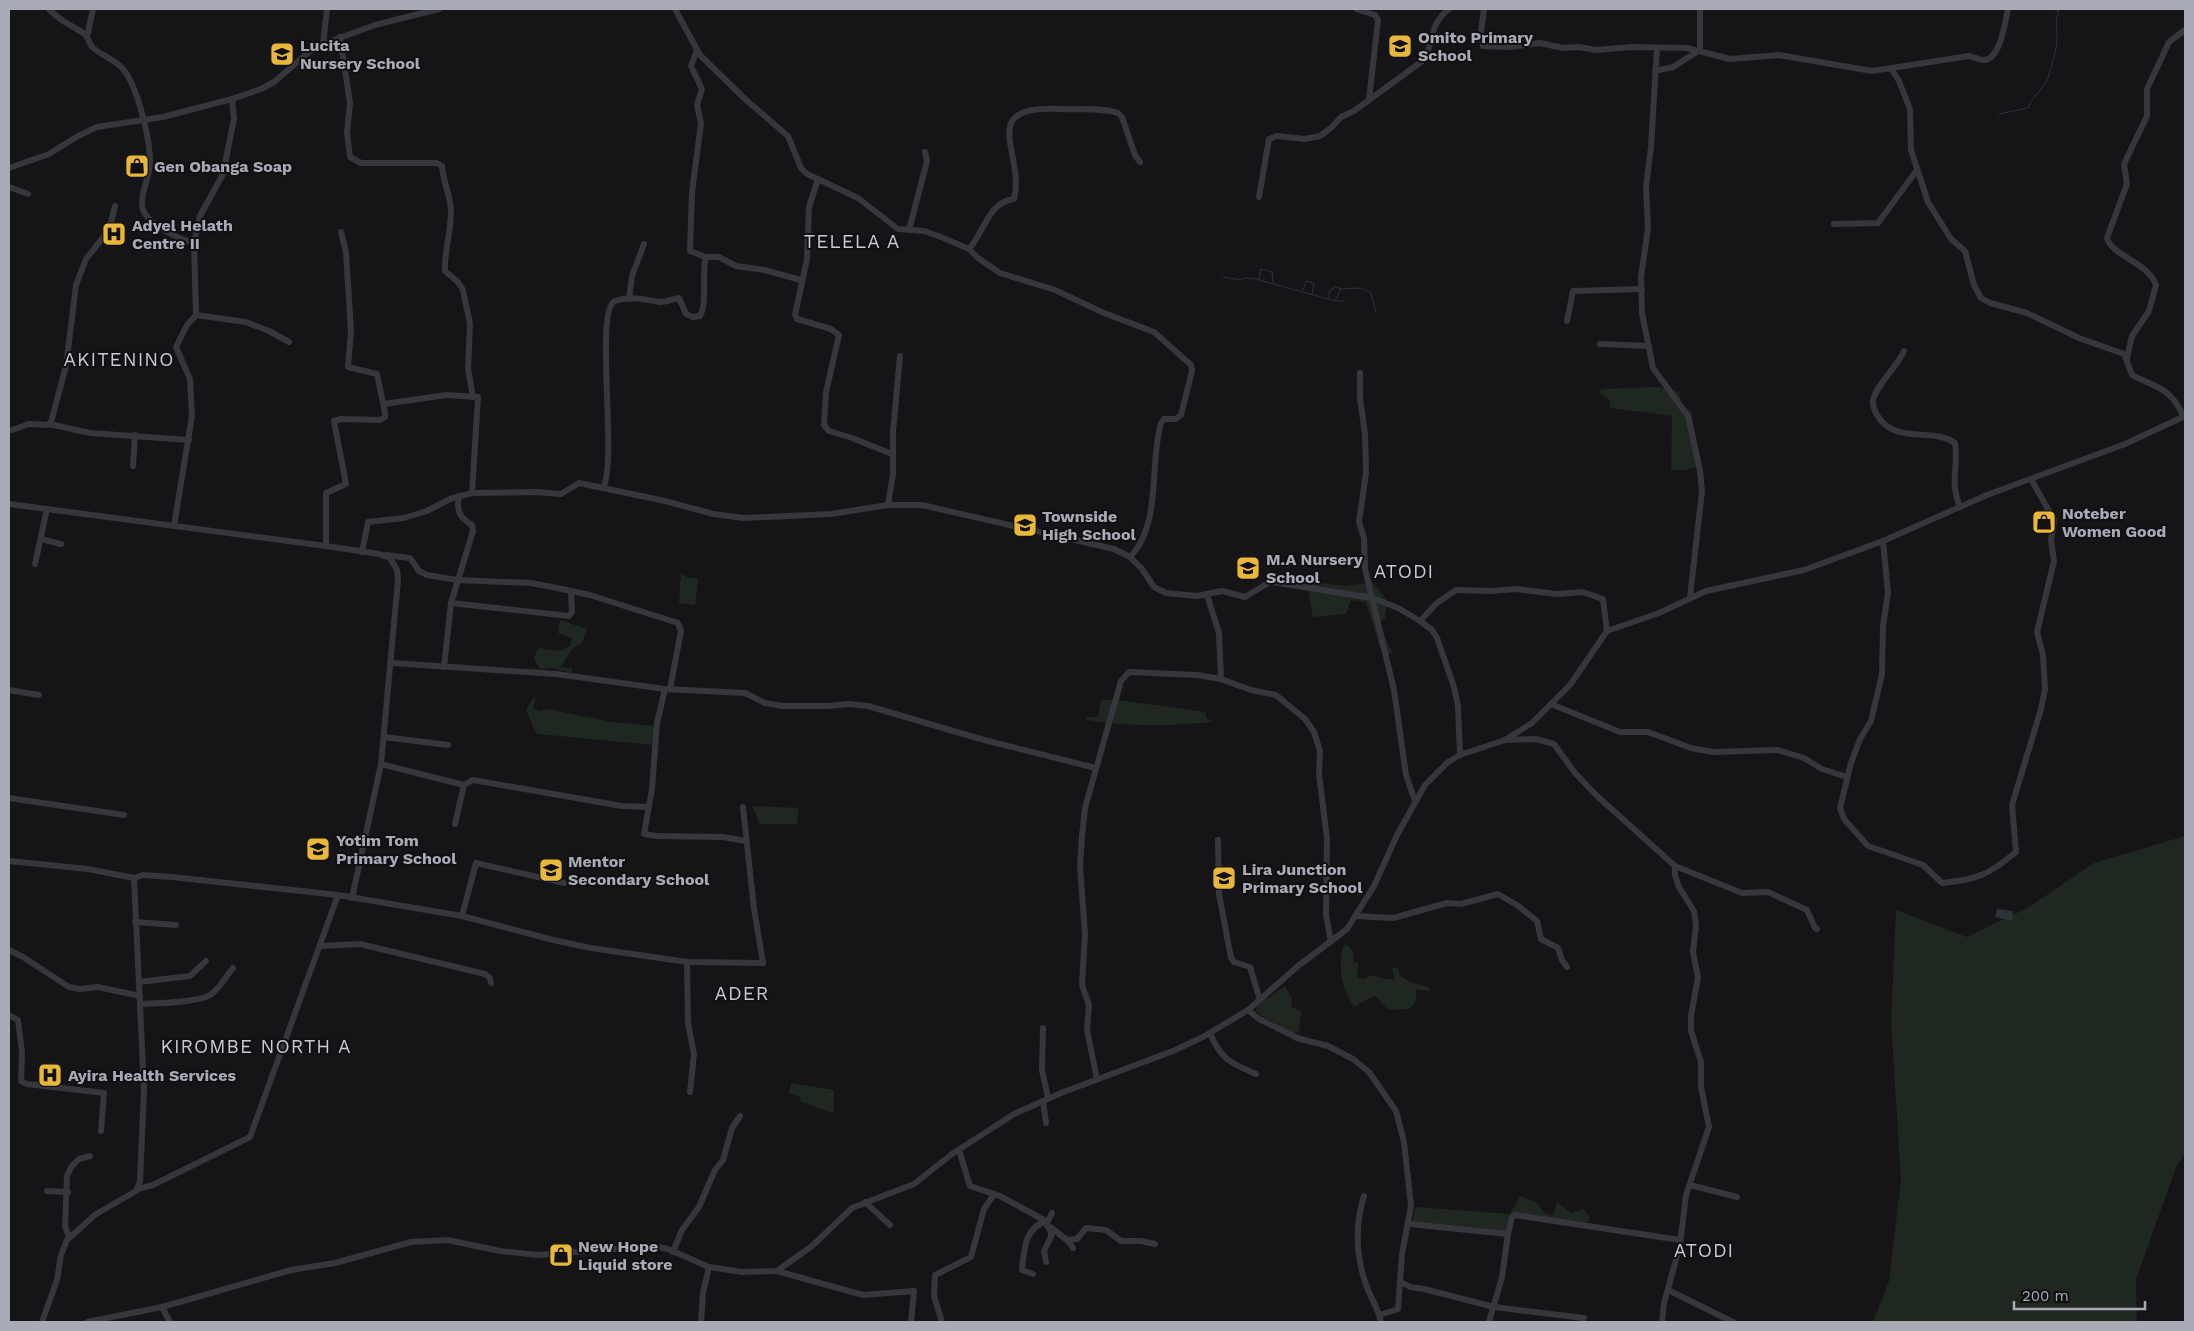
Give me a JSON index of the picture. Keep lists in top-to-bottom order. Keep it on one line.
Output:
{"districts":["TELELA A","AKITENINO","ATODI","ADER","KIROMBE NORTH A","ATODI"],"places":{"school or university":["Omito Primary School","Lucita Nursery School","Townside High School","M.A Nursery School","Yotim Tom Primary School","Mentor Secondary School","Lira Junction Primary School"],"shop":["Gen Obanga Soap","Noteber Women Good","New Hope Liquid store"],"hospital":["Adyel Helath Centre II","Ayira Health Services"]},"scale_bar":"200 m"}
